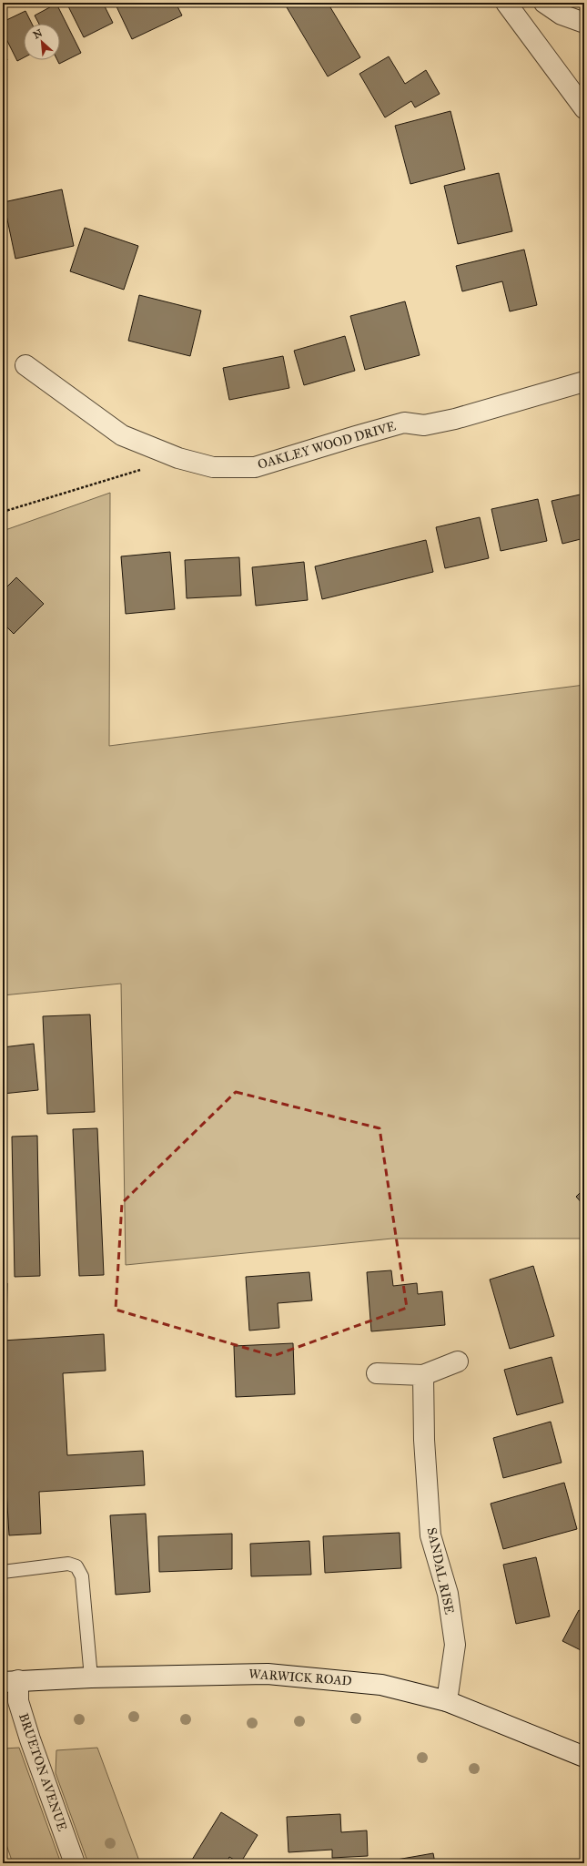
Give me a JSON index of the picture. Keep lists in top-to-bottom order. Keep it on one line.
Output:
{"streets":{"street":["OAKLEY WOOD DRIVE","SANDAL RISE","WARWICK ROAD","BRUETON AVENUE"]},"crossings":[["SANDAL RISE","WARWICK ROAD"],["WARWICK ROAD","BRUETON AVENUE"]],"north":"top left"}
